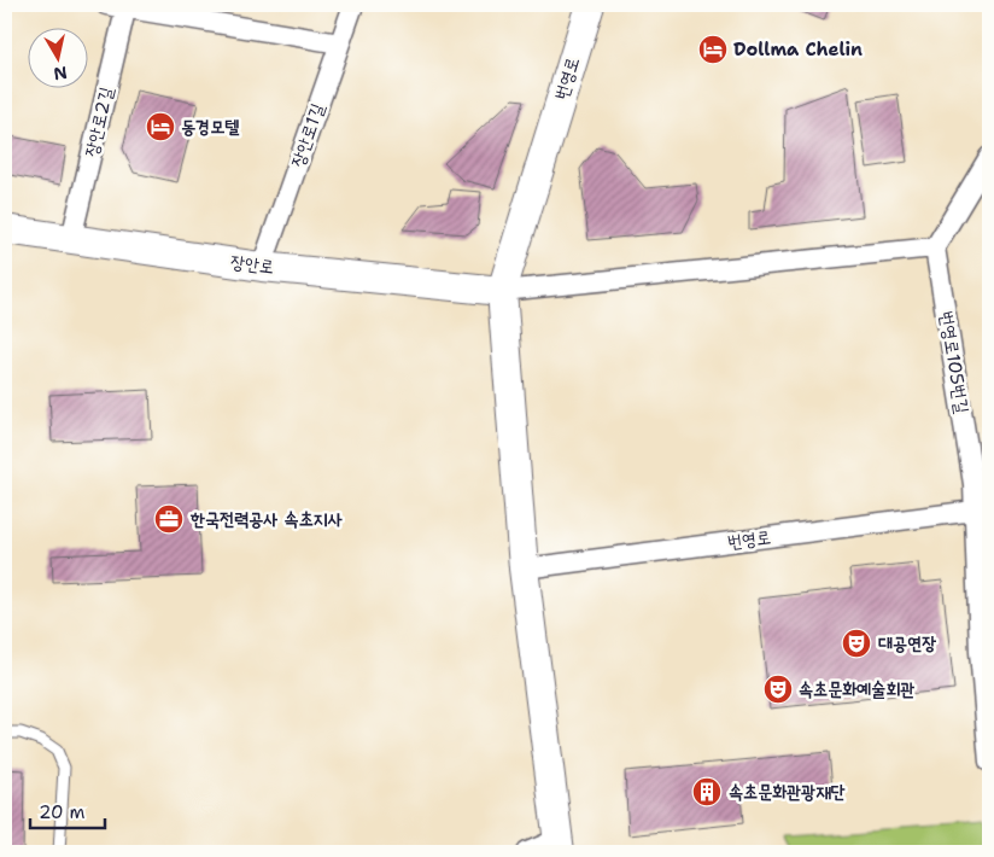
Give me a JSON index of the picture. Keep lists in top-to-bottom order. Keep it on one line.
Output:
{"streets":{"main road":["번영로","장안로"],"street":["장안로2길","장안로1길","번영로105번길"]},"crossings":[["번영로","장안로"],["번영로","번영로105번길"],["장안로2길","장안로"],["장안로1길","장안로"]],"places":{"hotel":["Dollma Chelin","동경모텔"],"office":["한국전력공사 속초지사"],"theatre":["대공연장","속초문화예술회관"],"building":["속초문화관광재단"]},"scale_bar":"20 m","north":"bottom"}
